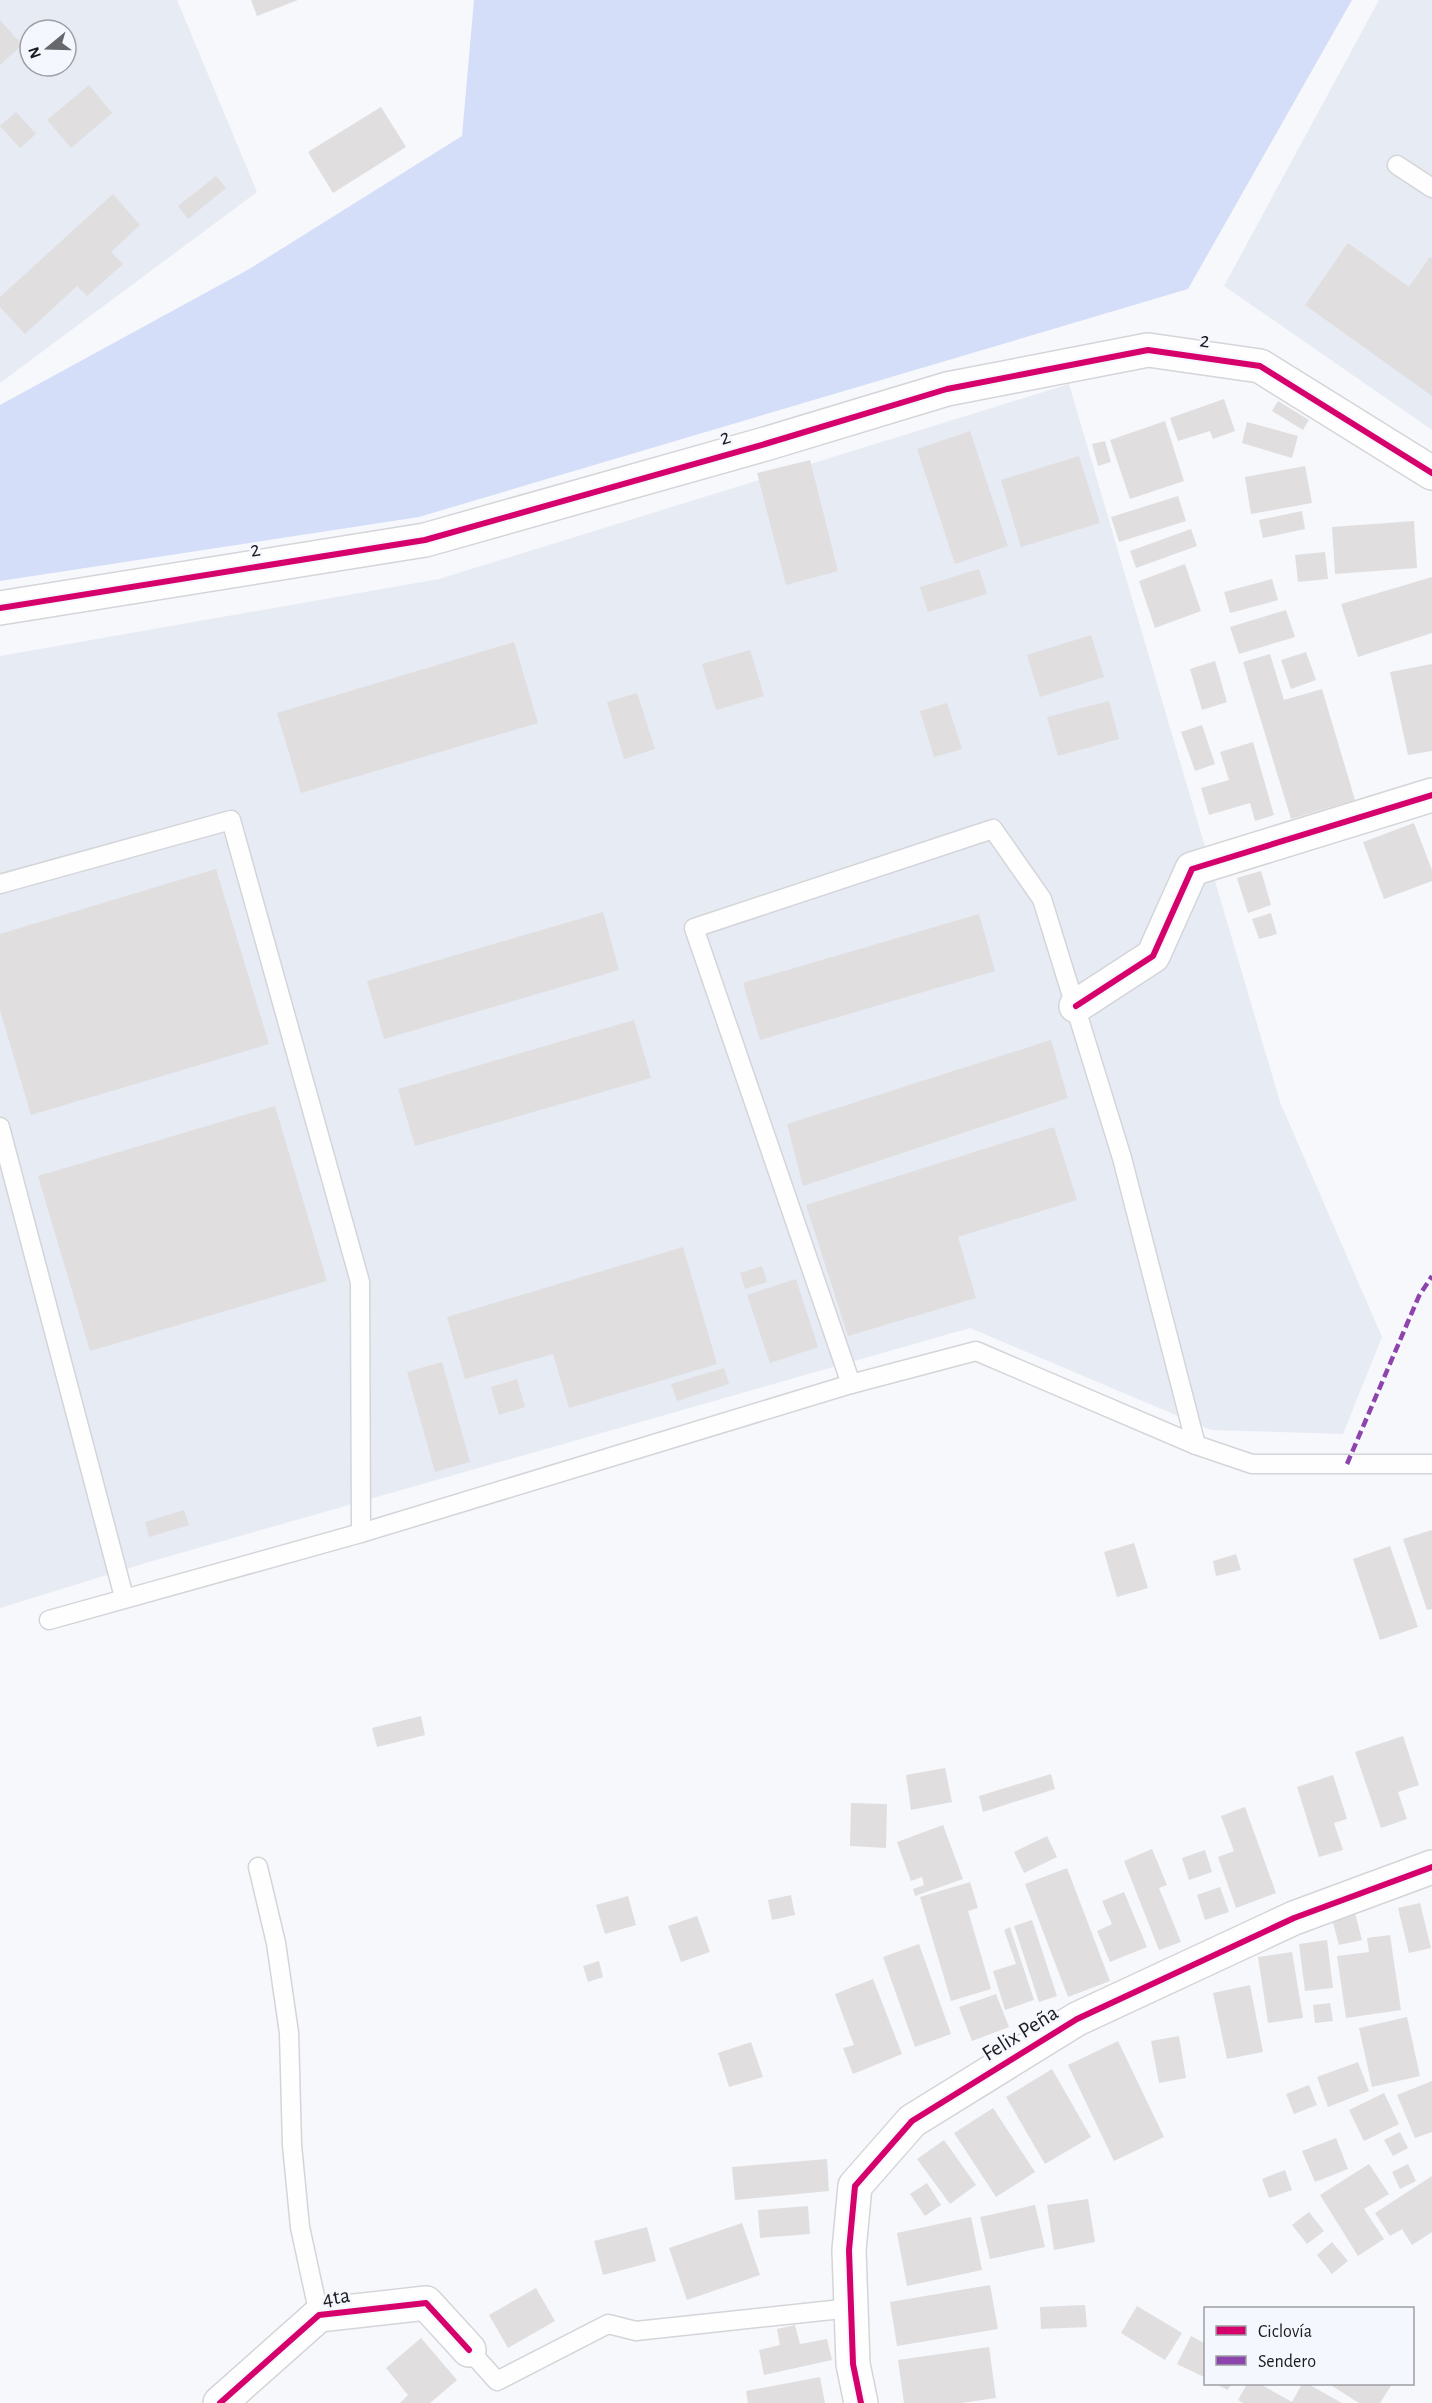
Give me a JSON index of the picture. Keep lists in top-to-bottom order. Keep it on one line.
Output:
{"streets":{"street":["2","Felix Peña","4ta"]},"legend":["Ciclovía","Sendero"],"north":"left"}
